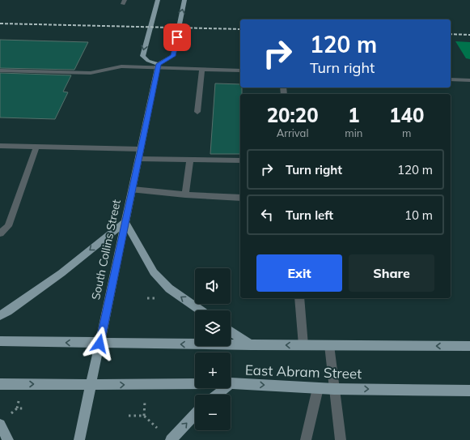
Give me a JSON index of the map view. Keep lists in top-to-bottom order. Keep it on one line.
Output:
{"streets":{"main road":["South Collins Street","East Abram Street"]},"crossings":[["South Collins Street","East Abram Street"]],"page":{"turn":["120 m","Turn right"],"eta":["20:20","Arrival","1","min","140","m"],"list":[{"name":"Turn right","value":"120 m"},{"name":"Turn left","value":"10 m"}],"buttons":["Exit","Share"],"map_buttons":["+","−"]}}
